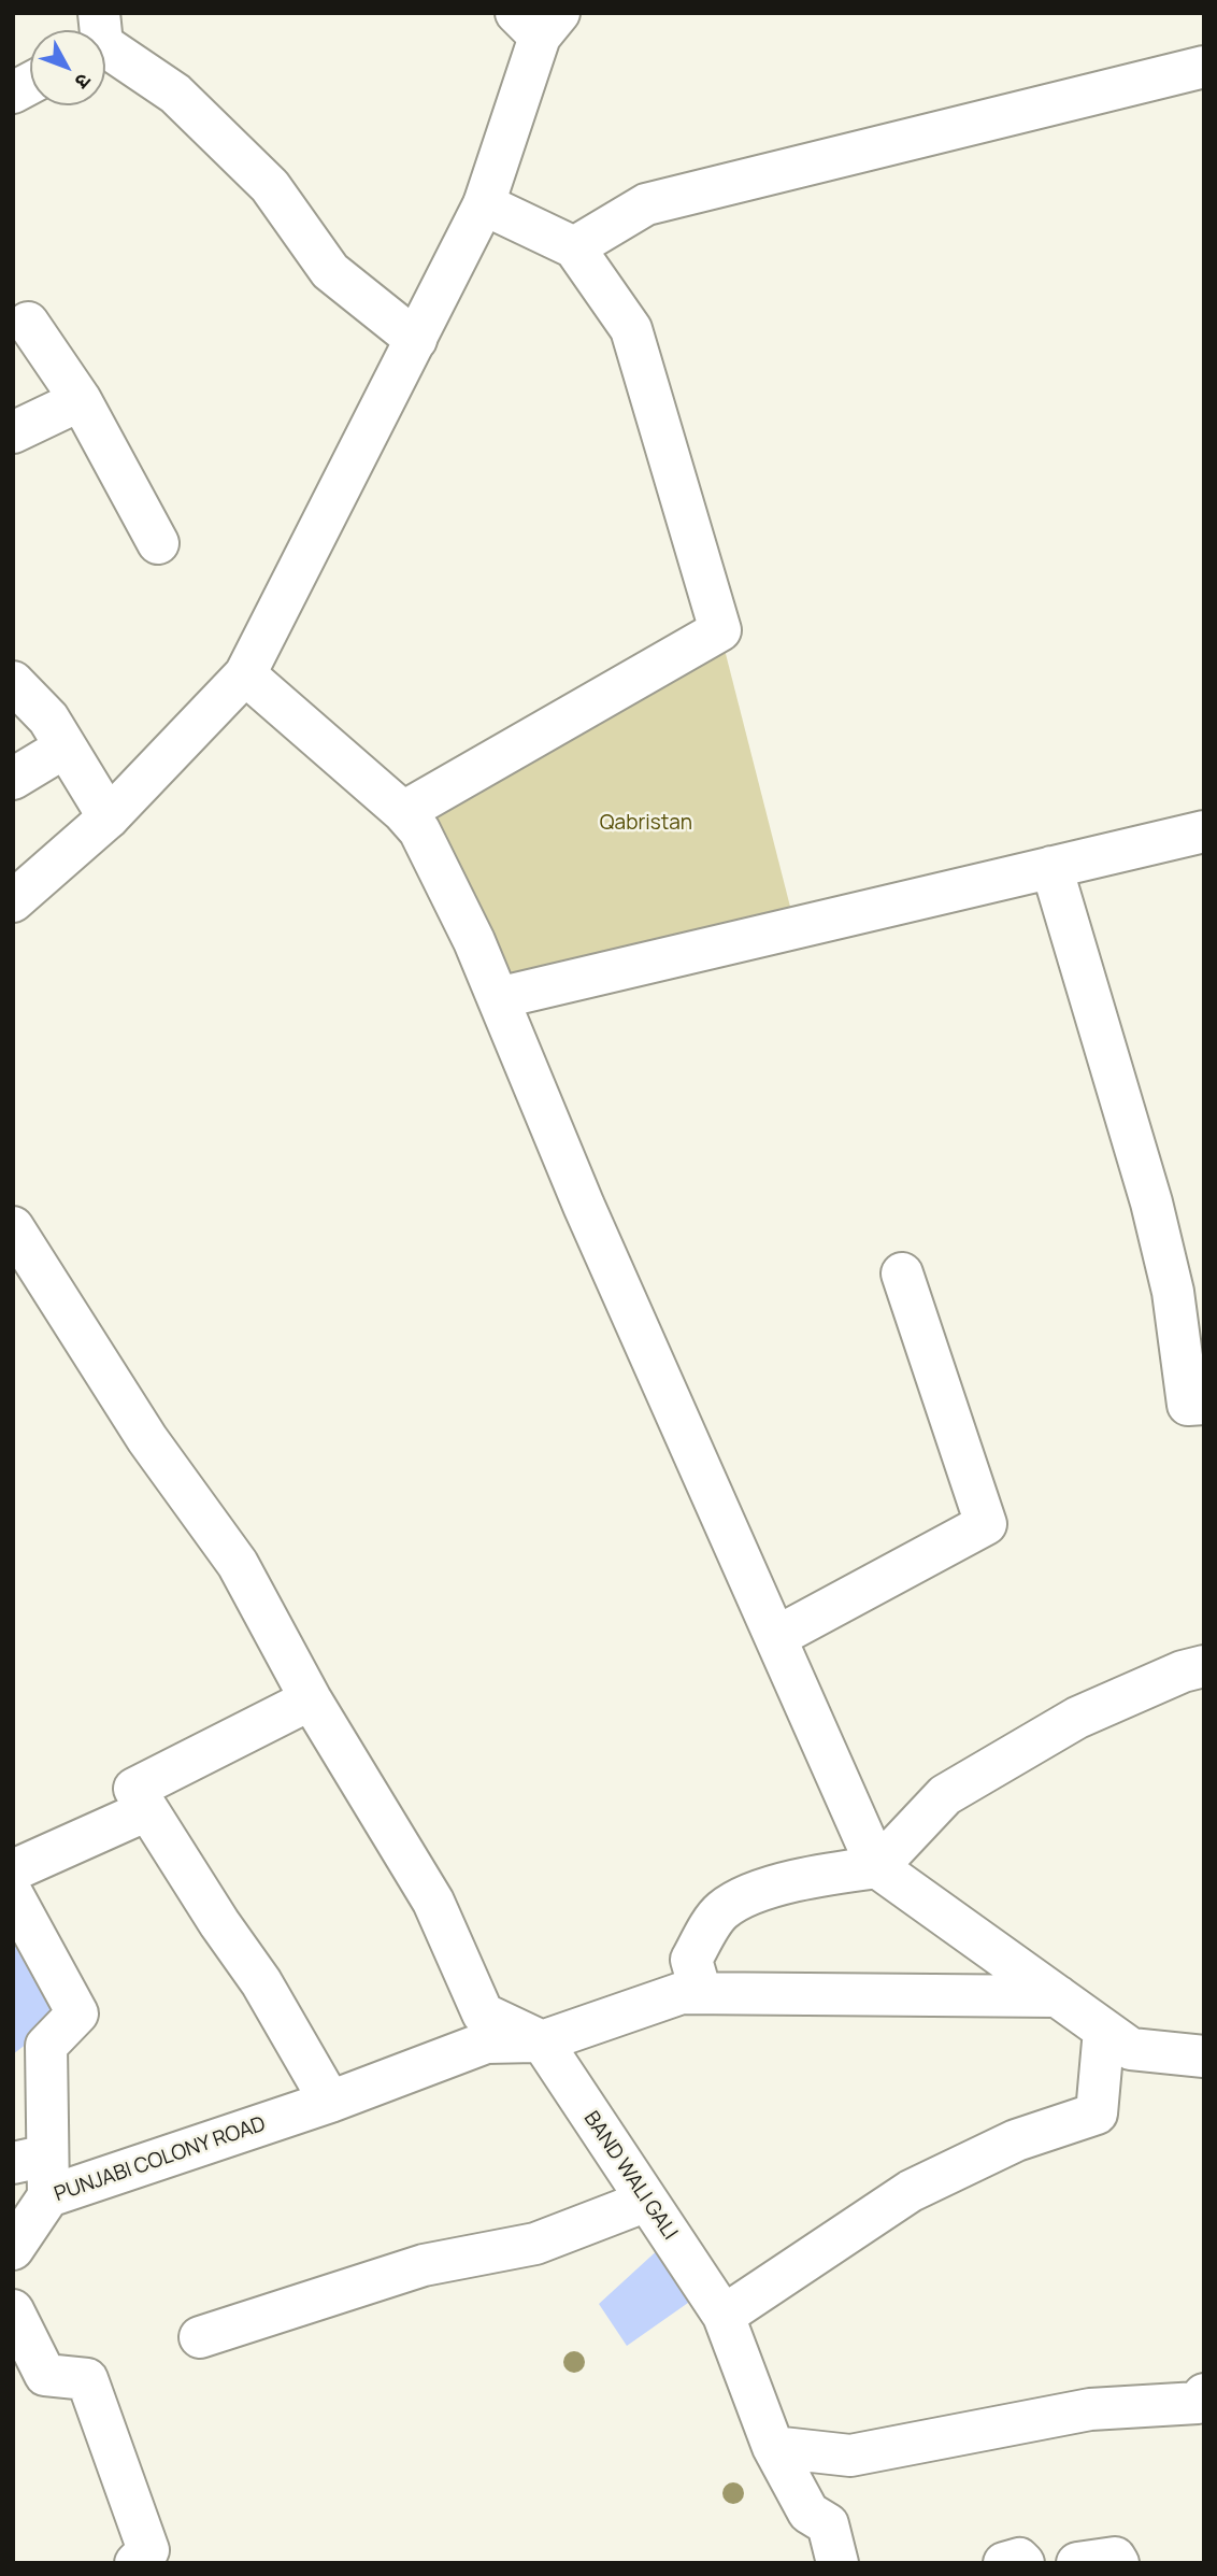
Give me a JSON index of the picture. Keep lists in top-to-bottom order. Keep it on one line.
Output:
{"streets":{"street":["PUNJABI COLONY ROAD","BAND WALI GALI"]},"crossings":[["PUNJABI COLONY ROAD","BAND WALI GALI"]],"parks":["Qabristan"],"north":"bottom right"}
